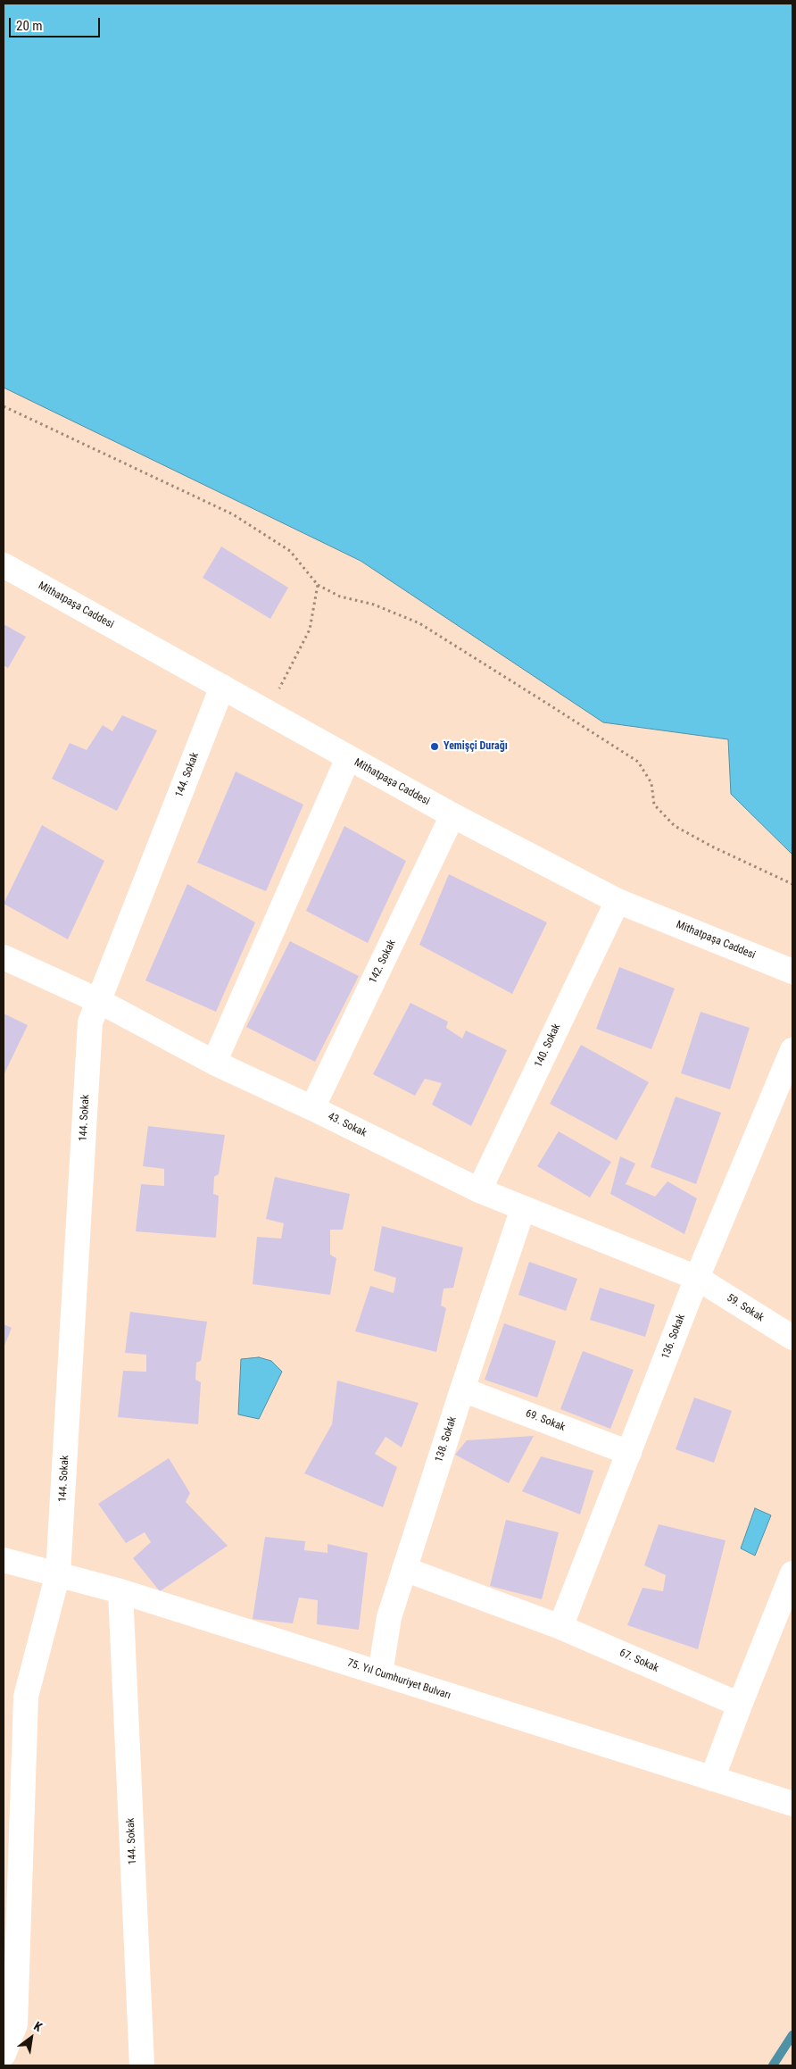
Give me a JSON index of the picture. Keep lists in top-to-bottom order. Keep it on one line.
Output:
{"streets":{"street":["Mithatpaşa Caddesi","144. Sokak","142. Sokak","140. Sokak","43. Sokak","59. Sokak","136. Sokak","69. Sokak","138. Sokak","67. Sokak","75. Yıl Cumhuriyet Bulvarı"]},"crossings":[["Mithatpaşa Caddesi","144. Sokak"],["Mithatpaşa Caddesi","142. Sokak"],["Mithatpaşa Caddesi","140. Sokak"],["144. Sokak","43. Sokak"],["144. Sokak","75. Yıl Cumhuriyet Bulvarı"],["142. Sokak","43. Sokak"],["140. Sokak","43. Sokak"],["43. Sokak","59. Sokak"],["43. Sokak","136. Sokak"],["43. Sokak","138. Sokak"],["59. Sokak","136. Sokak"],["136. Sokak","69. Sokak"],["136. Sokak","67. Sokak"],["69. Sokak","138. Sokak"],["138. Sokak","67. Sokak"],["138. Sokak","75. Yıl Cumhuriyet Bulvarı"]],"places":["Yemişçi Durağı"],"scale_bar":"20 m","north":"top right"}
